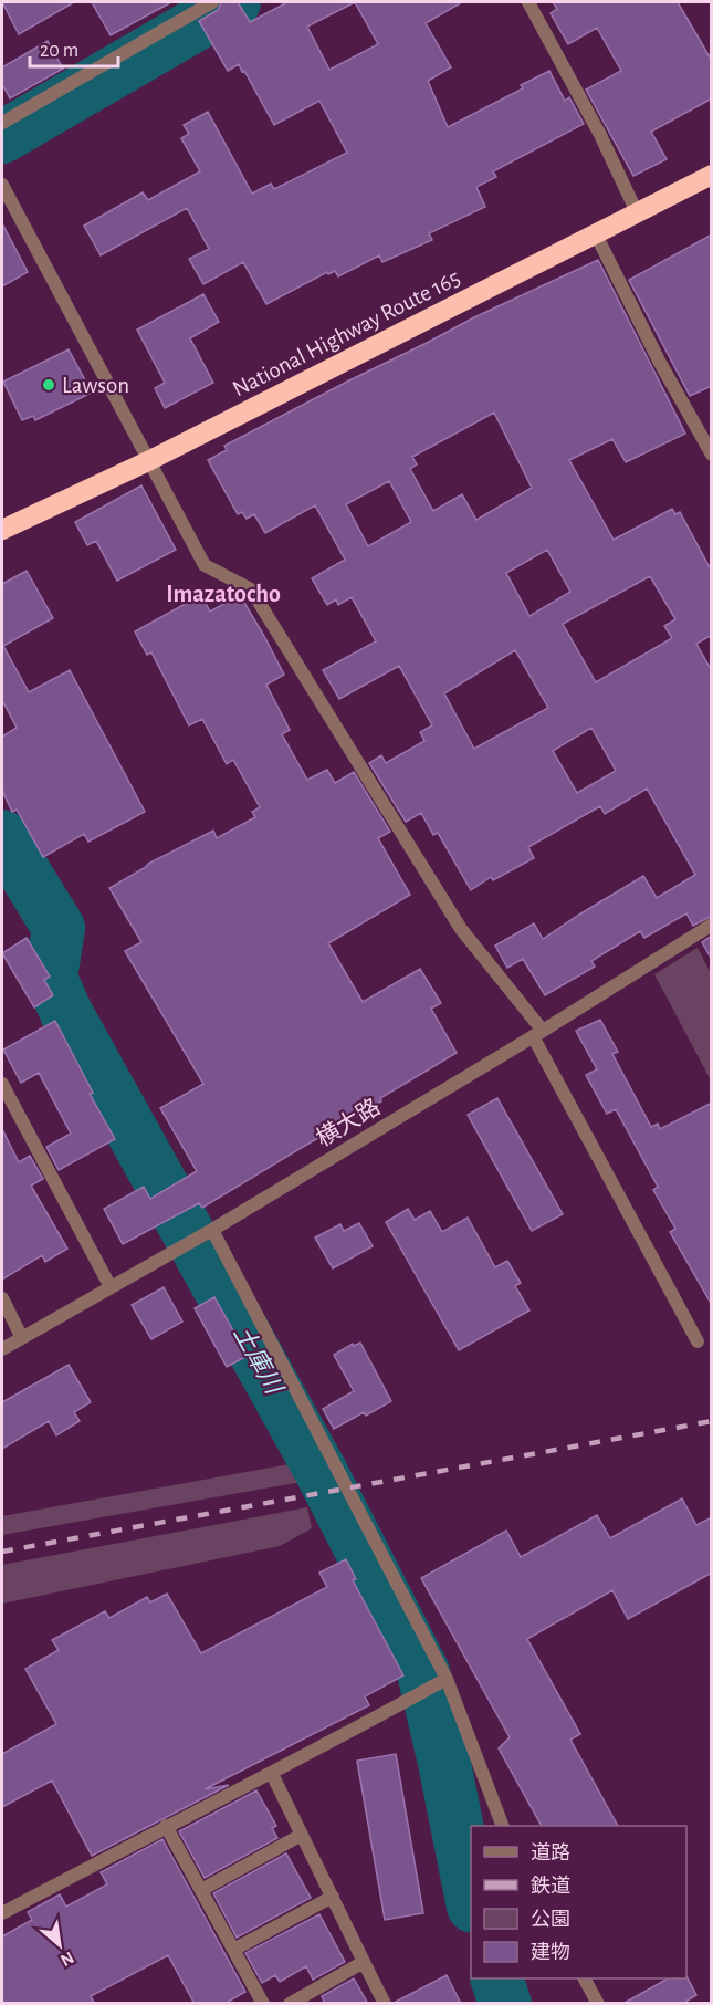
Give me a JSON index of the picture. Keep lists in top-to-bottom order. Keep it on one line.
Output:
{"streets":{"highway":["National Highway Route 165"],"street":["横大路"]},"districts":["Imazatocho"],"water":["土庫川"],"places":["Lawson"],"legend":["道路","鉄道","公園","建物"],"scale_bar":"20 m","north":"bottom right"}
